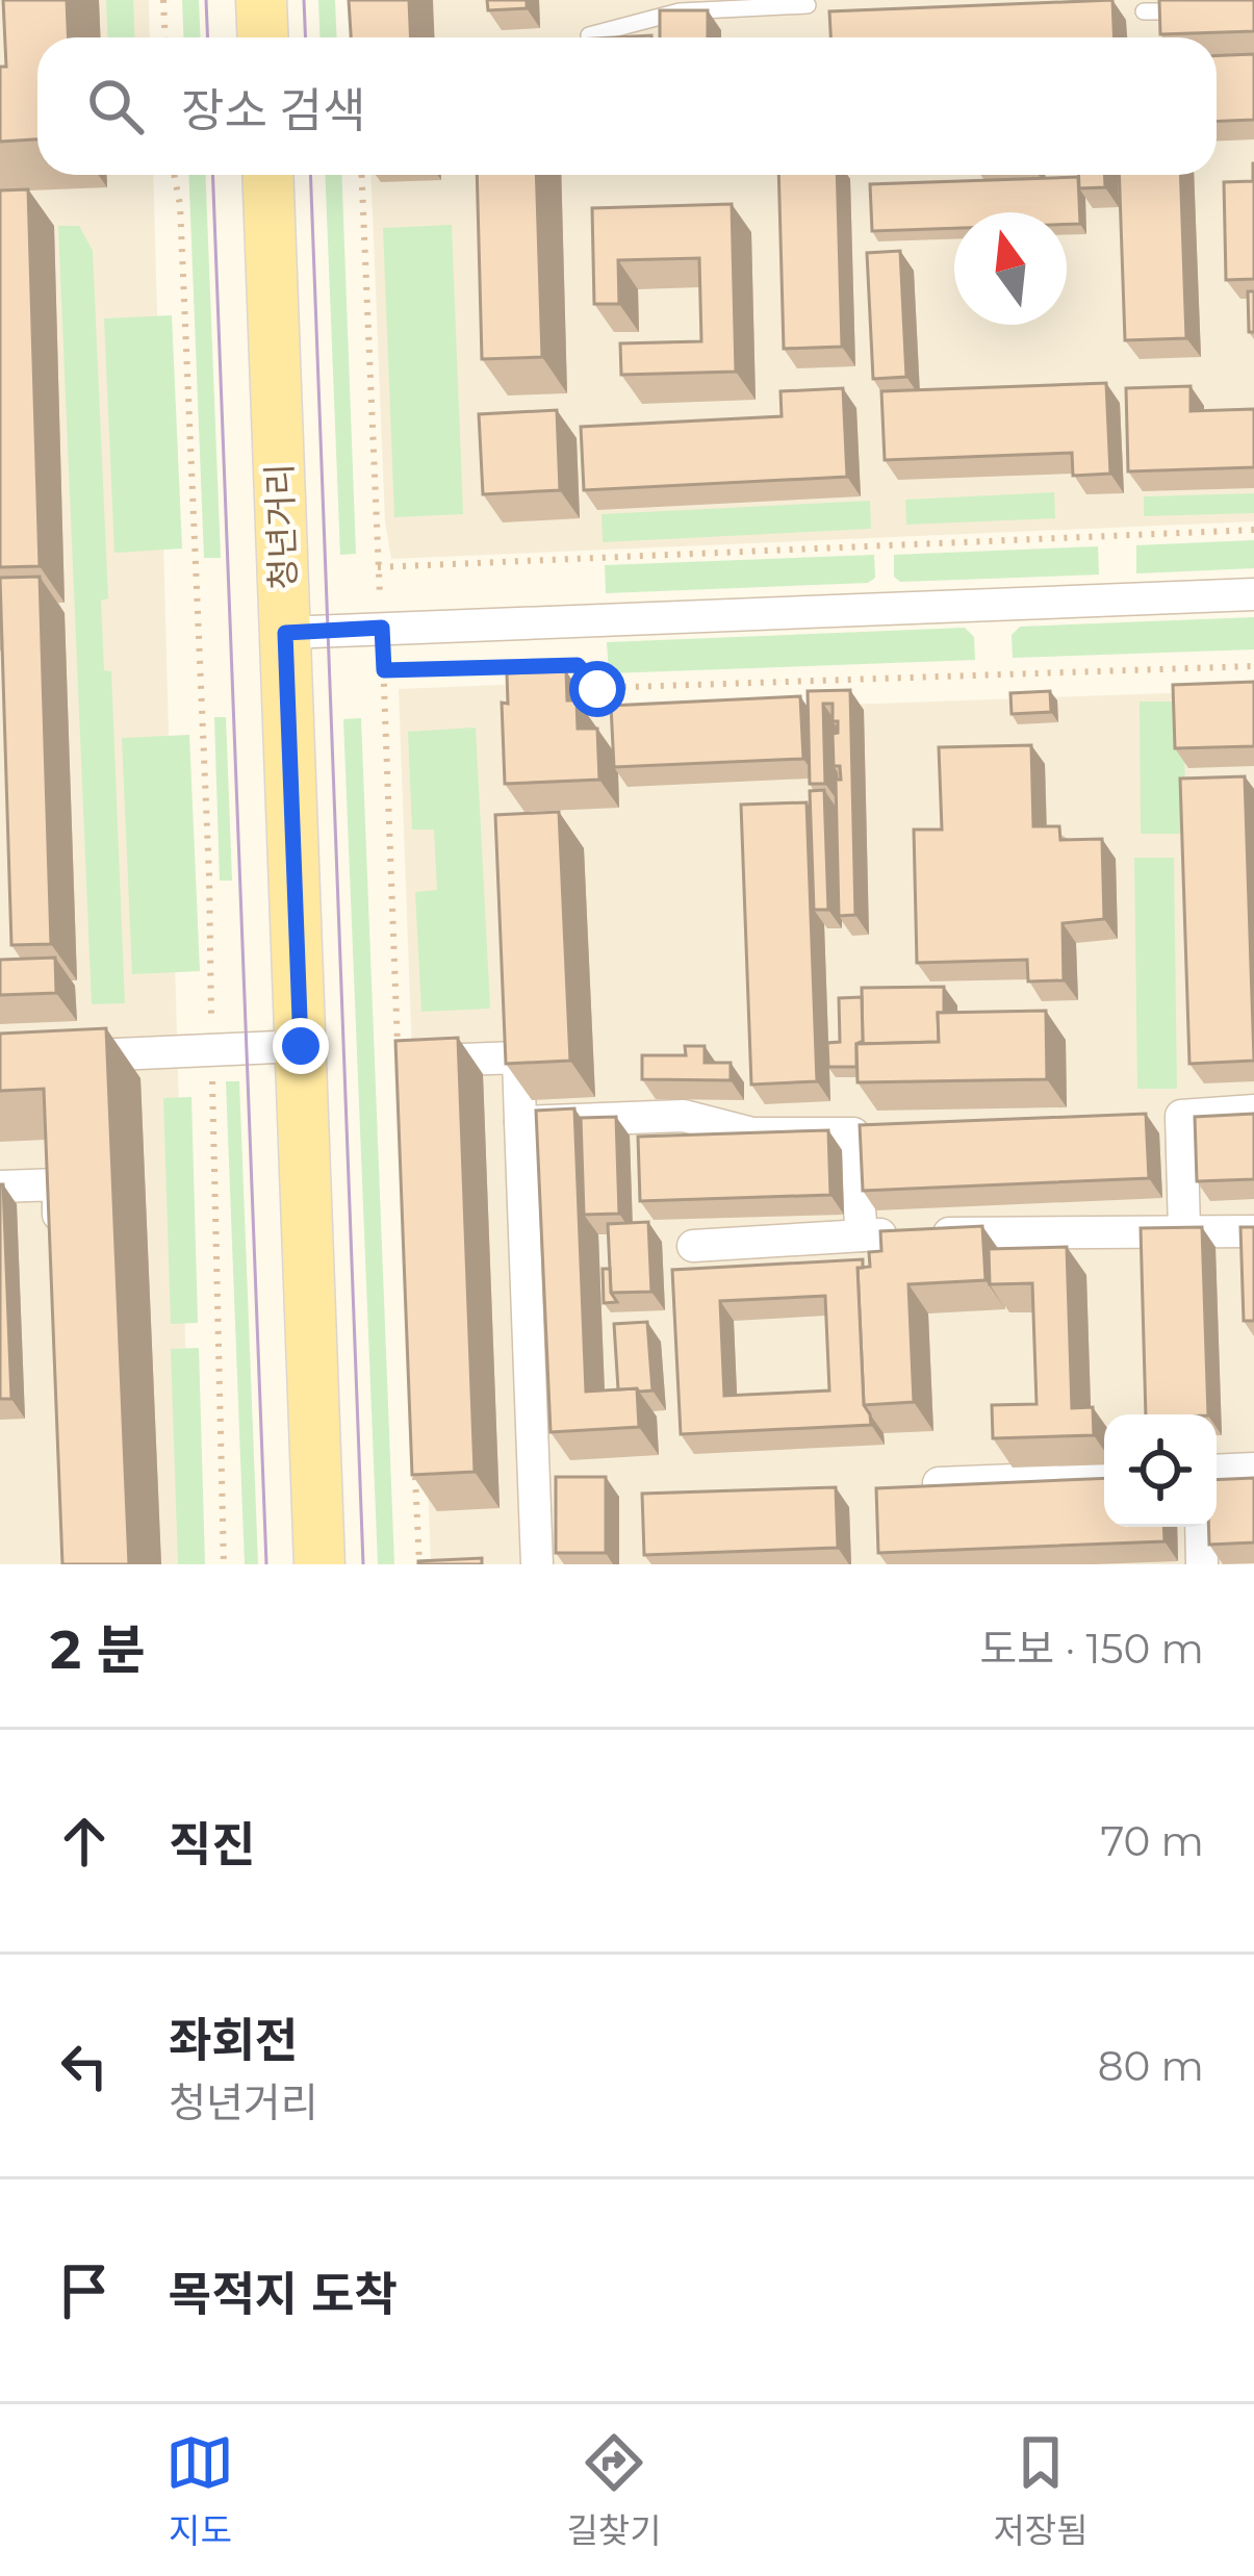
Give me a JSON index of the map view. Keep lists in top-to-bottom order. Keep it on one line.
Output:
{"streets":{"main road":["청년거리"]},"north":"top","page":{"search":"장소 검색","heading":["2 분","도보 · 150 m"],"list":[["직진","70 m"],["좌회전","청년거리","80 m"],"목적지 도착"],"nav":["지도","길찾기","저장됨"]}}
